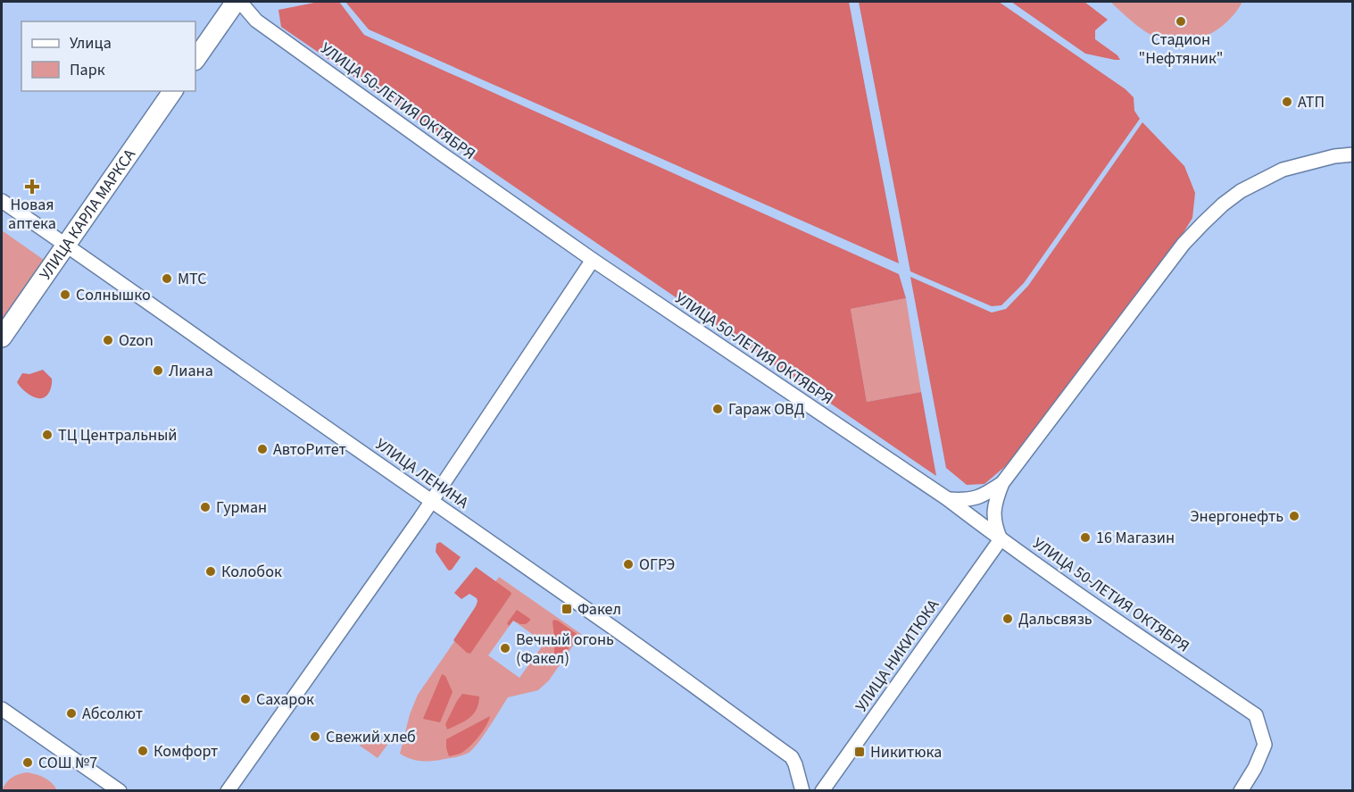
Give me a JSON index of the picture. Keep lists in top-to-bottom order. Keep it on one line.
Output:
{"streets":{"street":["УЛИЦА 50-ЛЕТИЯ ОКТЯБРЯ","УЛИЦА КАРЛА МАРКСА","УЛИЦА ЛЕНИНА","УЛИЦА НИКИТЮКА"]},"crossings":[["УЛИЦА 50-ЛЕТИЯ ОКТЯБРЯ","УЛИЦА НИКИТЮКА"],["УЛИЦА КАРЛА МАРКСА","УЛИЦА ЛЕНИНА"]],"places":{"other":["Стадион \"Нефтяник\"","АТП","МТС","Солнышко","Ozon","Лиана","Гараж ОВД","ТЦ Центральный","АвтоРитет","Гурман","Энергонефть","16 Магазин","ОГРЭ","Колобок","Дальсвязь","Вечный огонь (Факел)","Сахарок","Абсолют","Свежий хлеб","Комфорт","СОШ №7"],"health":["Новая аптека"],"transit":["Факел","Никитюка"]},"legend":["Улица","Парк"]}
